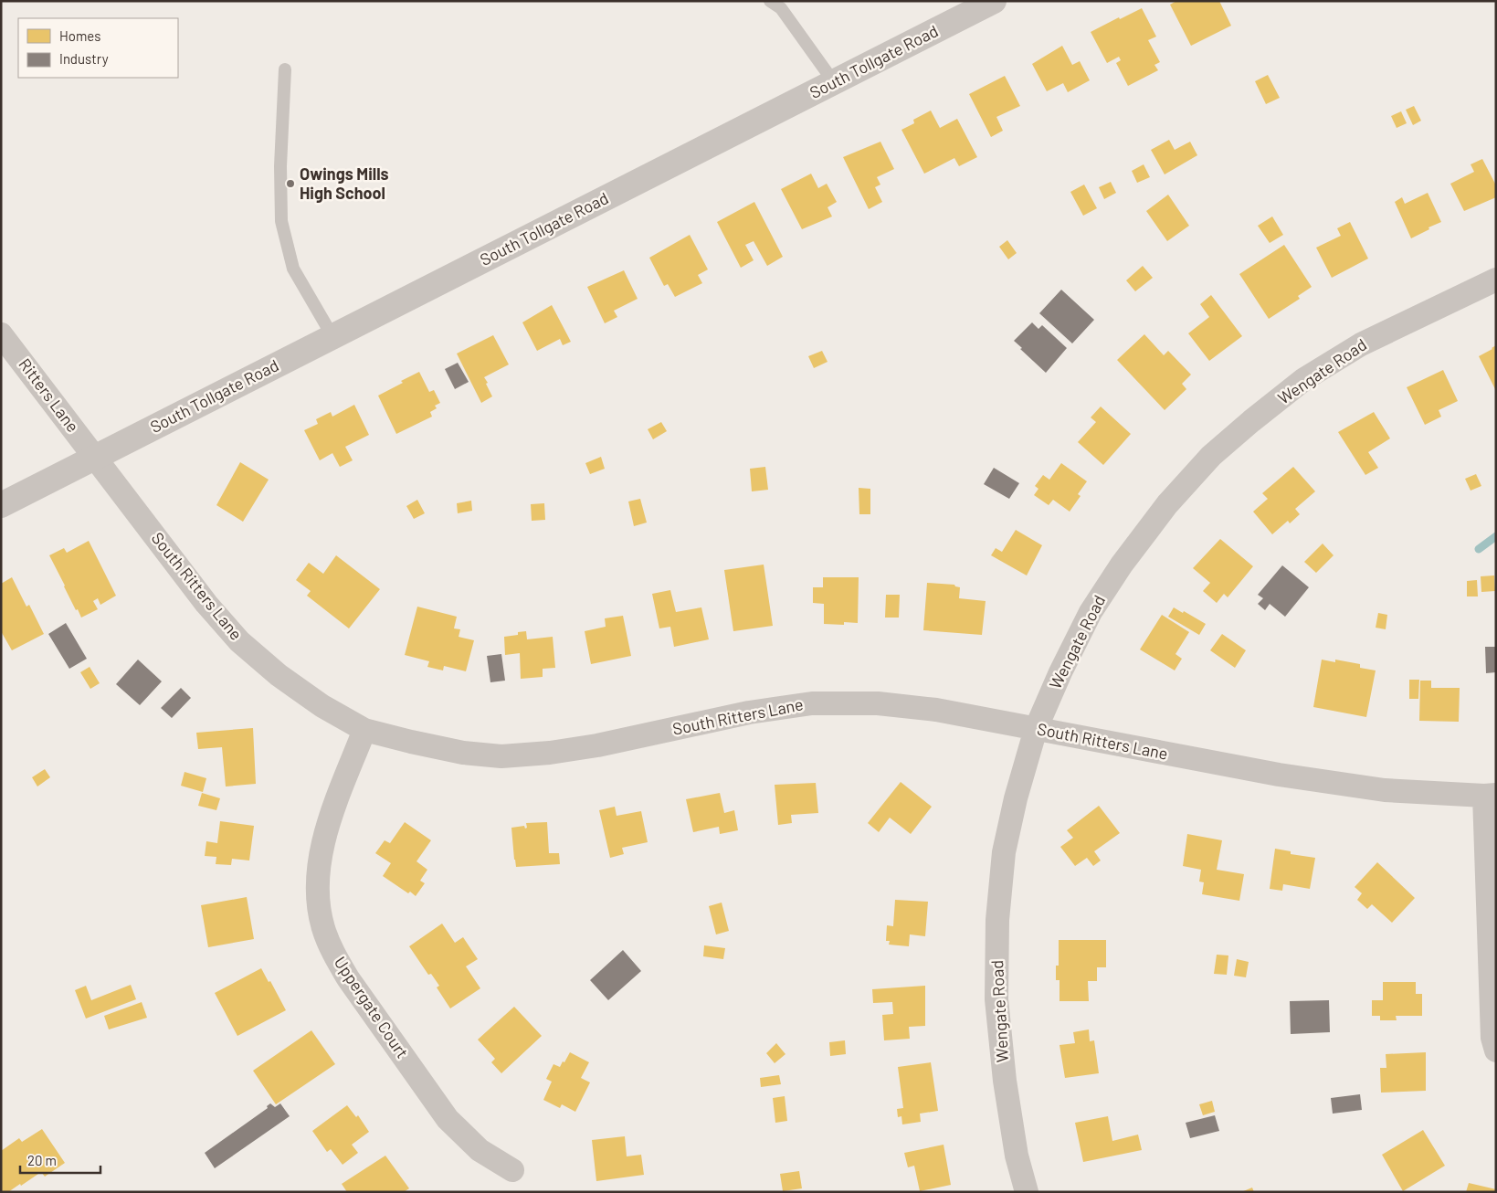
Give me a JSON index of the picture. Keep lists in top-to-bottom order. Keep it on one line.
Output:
{"streets":{"street":["South Tollgate Road","Wengate Road","Ritters Lane","South Ritters Lane","Uppergate Court"]},"crossings":[["South Tollgate Road","Ritters Lane"],["South Tollgate Road","South Ritters Lane"],["Wengate Road","South Ritters Lane"],["Ritters Lane","South Ritters Lane"],["South Ritters Lane","Uppergate Court"]],"places":["Owings Mills High School"],"legend":["Homes","Industry"],"scale_bar":"20 m"}
